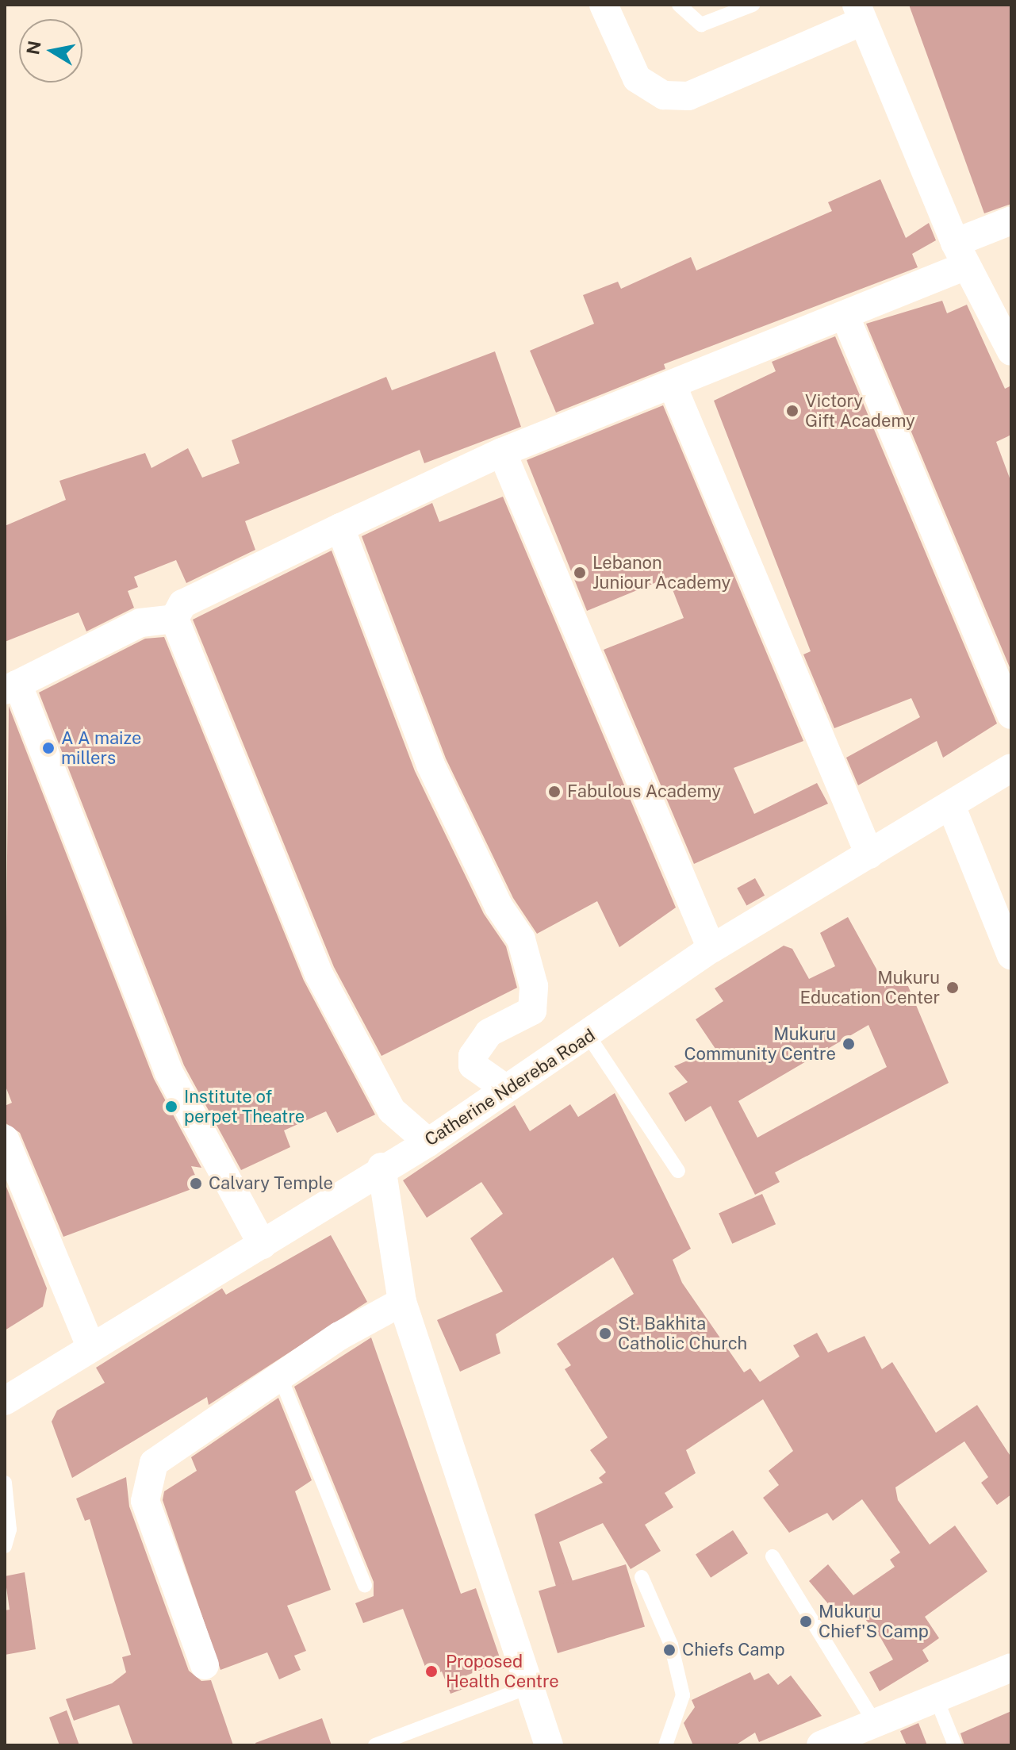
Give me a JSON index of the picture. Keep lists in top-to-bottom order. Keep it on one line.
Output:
{"streets":{"street":["Catherine Ndereba Road"]},"places":["Victory Gift Academy","Lebanon Juniour Academy","A A maize millers","Fabulous Academy","Mukuru Education Center","Mukuru Community Centre","Institute of perpet Theatre","Calvary Temple","St. Bakhita Catholic Church","Mukuru Chief'S Camp","Chiefs Camp","Proposed Health Centre"],"north":"left"}
